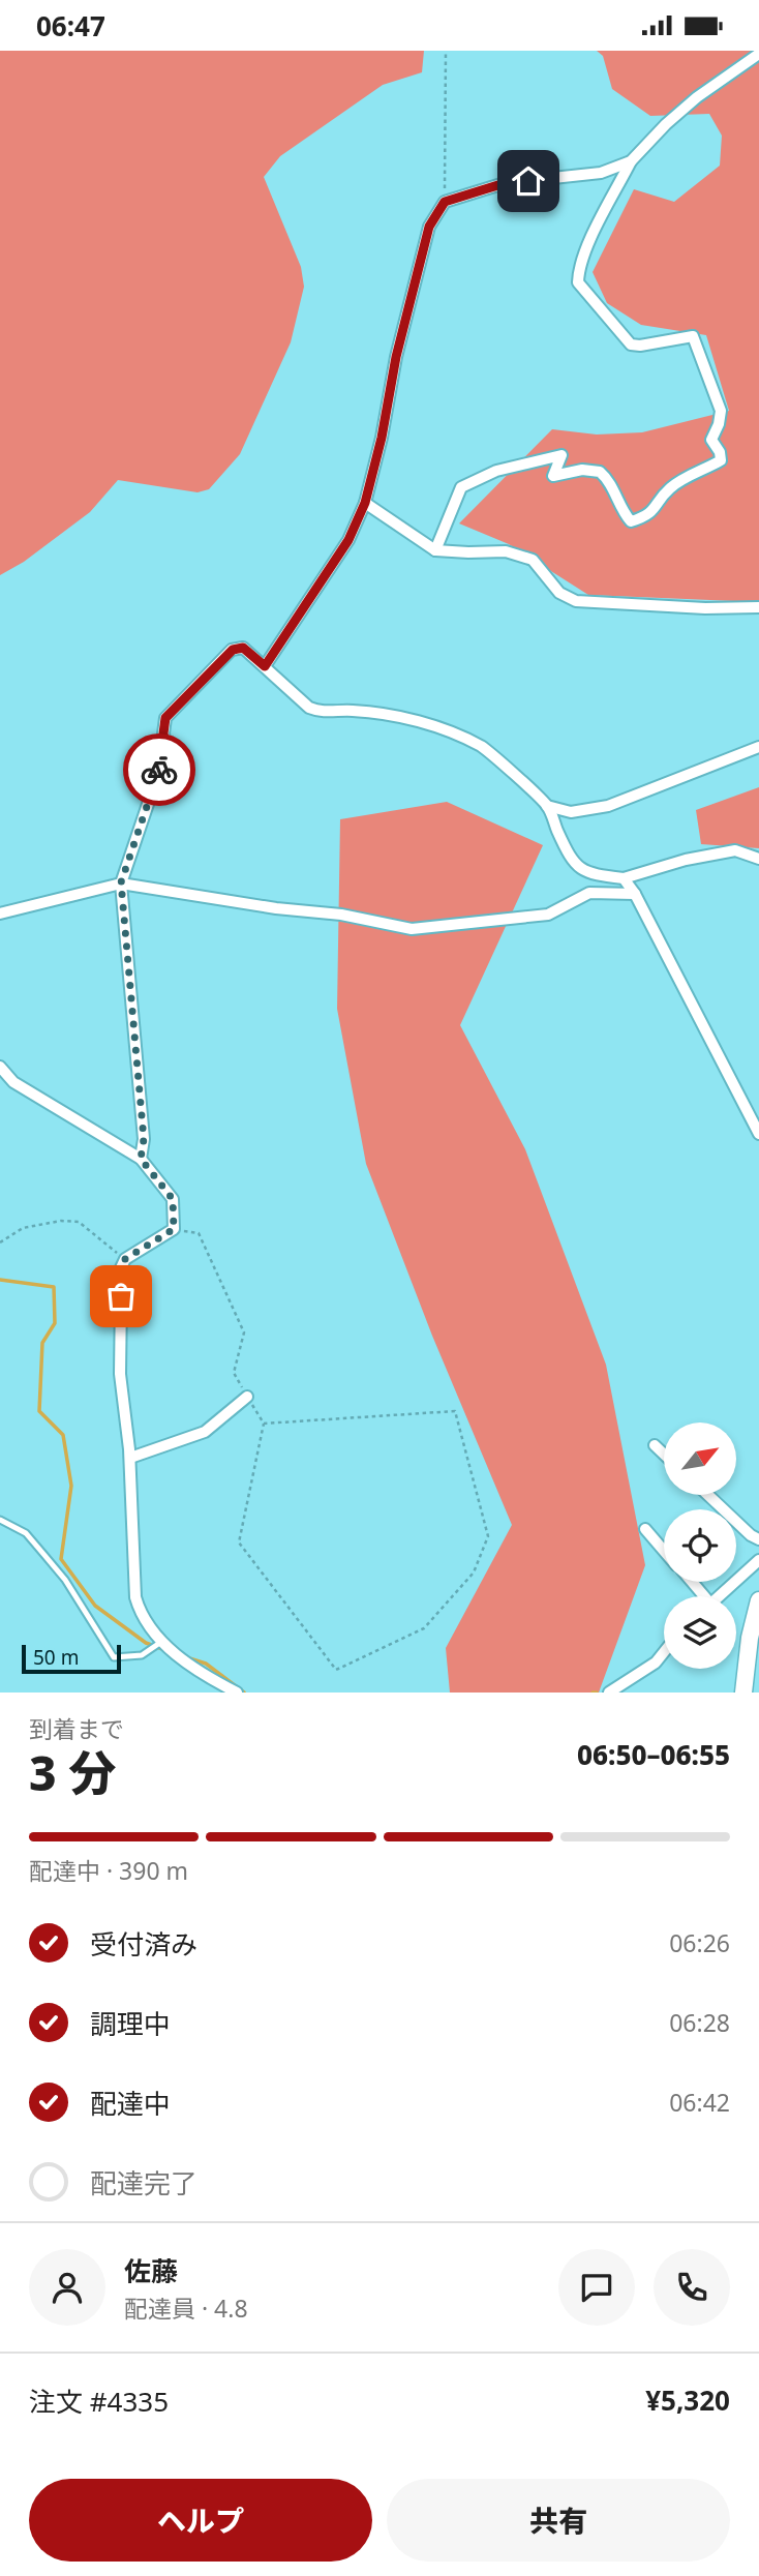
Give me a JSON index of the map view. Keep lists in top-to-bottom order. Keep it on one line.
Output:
{"scale_bar":"50 m","north":"top right","page":{"status":"06:47","scale":"50 m","heading":["3 分","到着まで","06:50–06:55"],"panel":["佐藤","配達員 · 4.8","注文 #4335","¥5,320"],"bar":"配達中 · 390 m","list":[["受付済み","06:26"],["調理中","06:28"],["配達中","06:42"],"配達完了"],"buttons":["ヘルプ","共有"]}}
